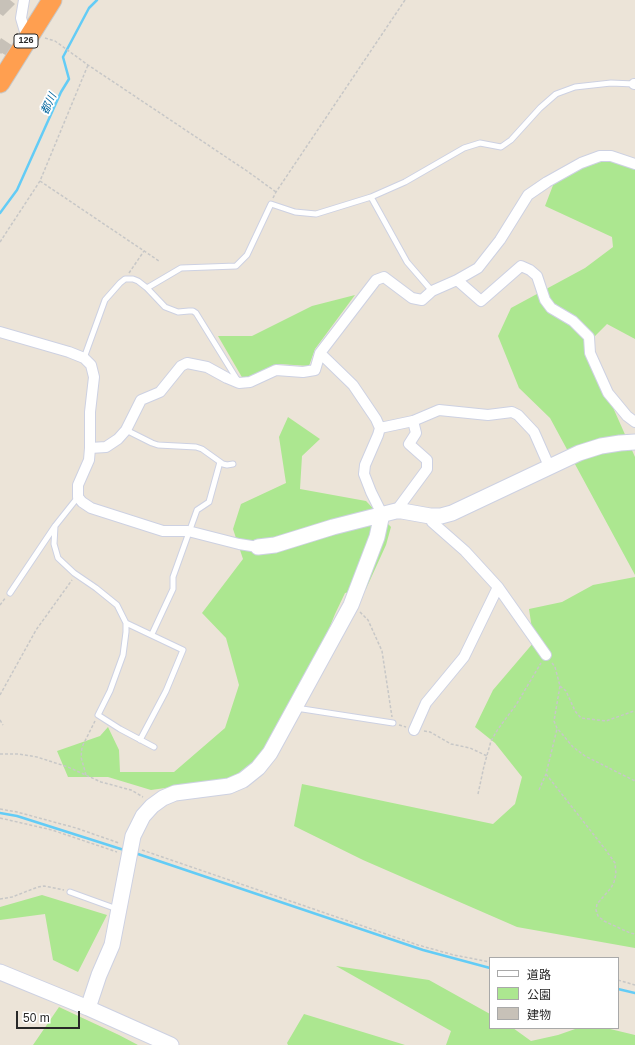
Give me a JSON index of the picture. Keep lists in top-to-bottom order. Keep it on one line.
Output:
{"streets":{"highway":["126"]},"water":["都川"],"legend":["道路","公園","建物"],"scale_bar":"50 m"}
